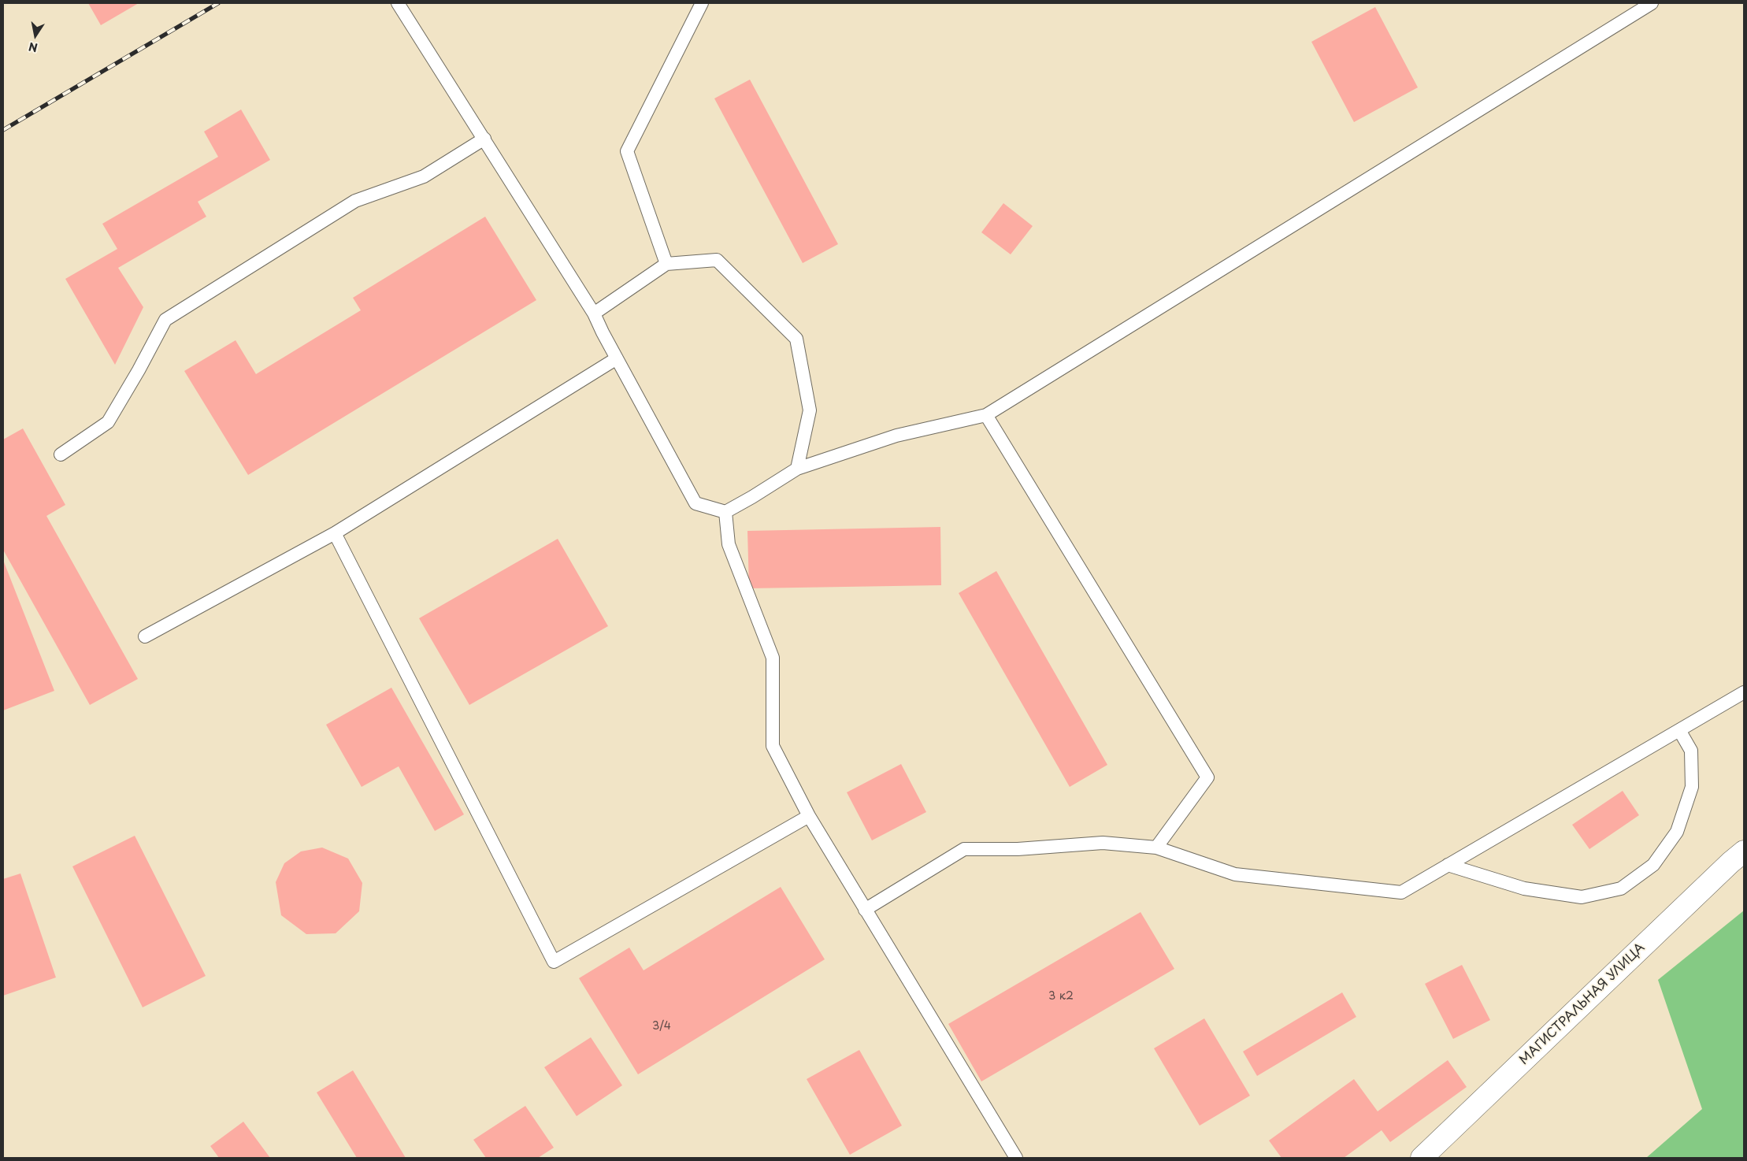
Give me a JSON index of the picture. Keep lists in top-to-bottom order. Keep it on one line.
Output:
{"streets":{"street":["МАГИСТРАЛЬНАЯ УЛИЦА"]},"house_numbers":["3 к2","3/4"],"north":"bottom"}
